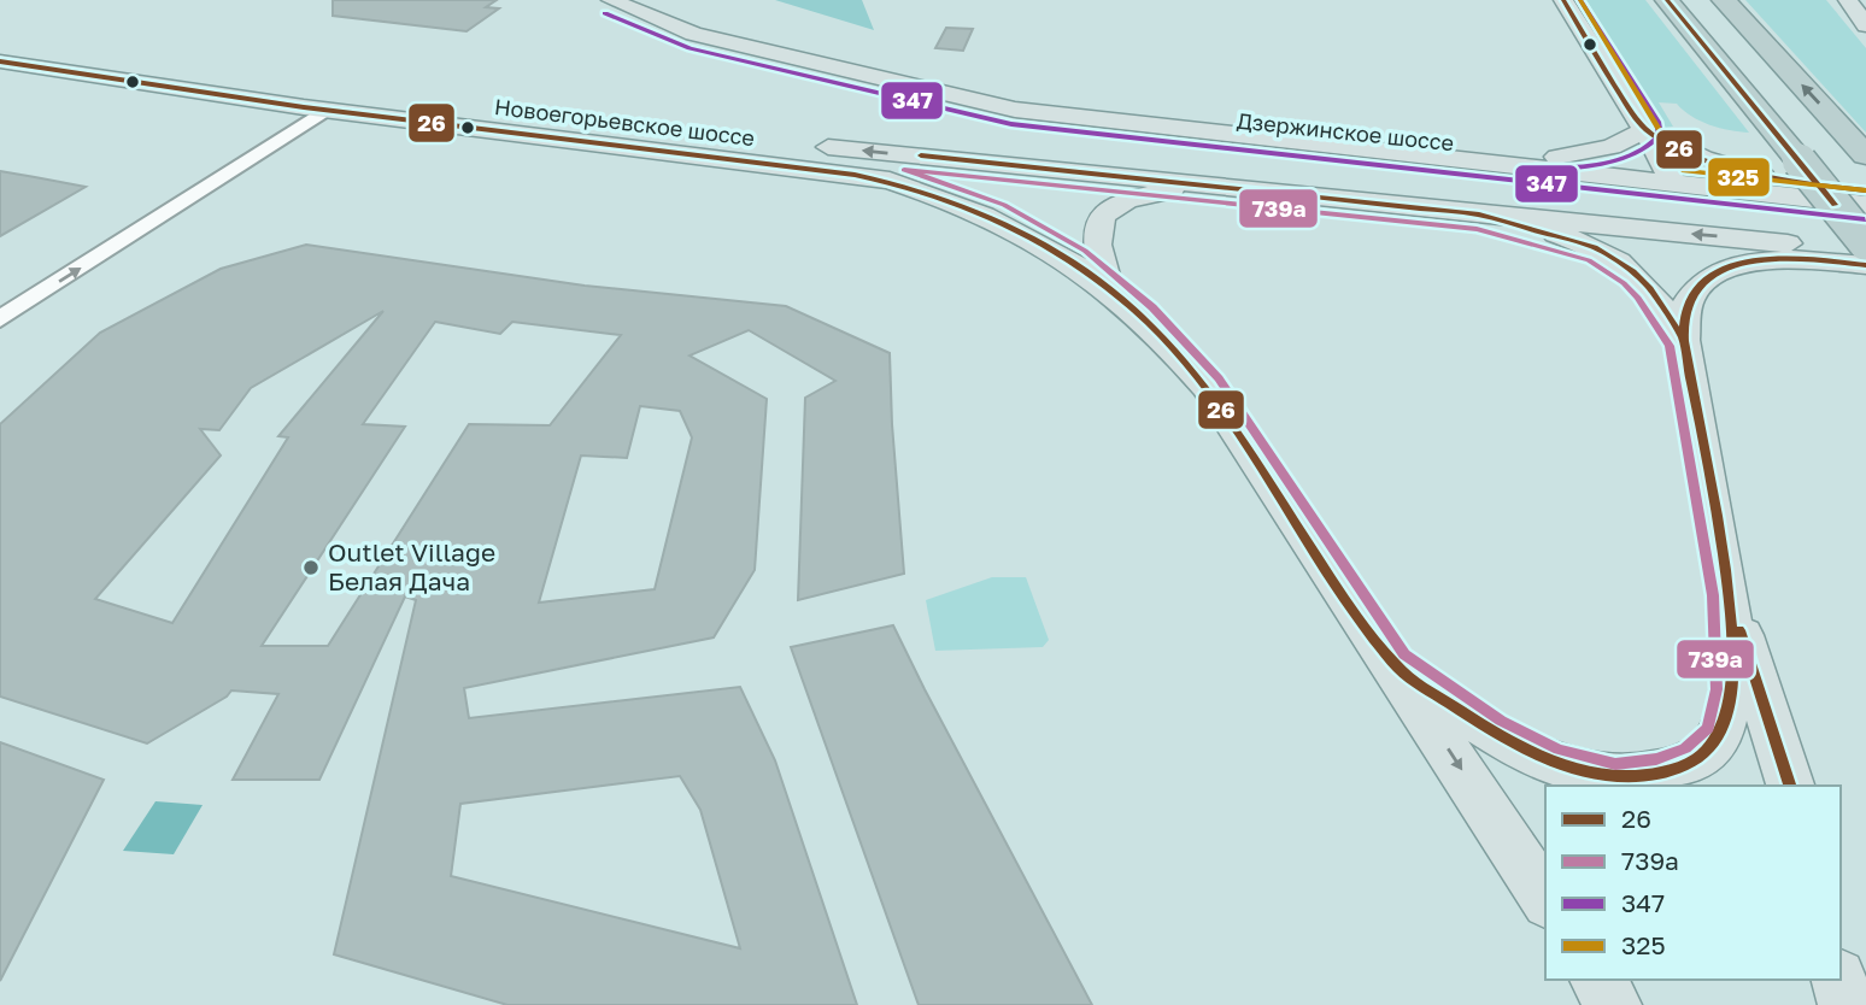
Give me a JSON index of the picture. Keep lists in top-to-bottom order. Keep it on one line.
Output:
{"streets":{"main road":["Новоегорьевское шоссе","Дзержинское шоссе"]},"places":["Outlet Village Белая Дача"],"lines":["transit line 26","transit line 347","transit line 325","transit line 739а"],"legend":["26","739а","347","325"]}
